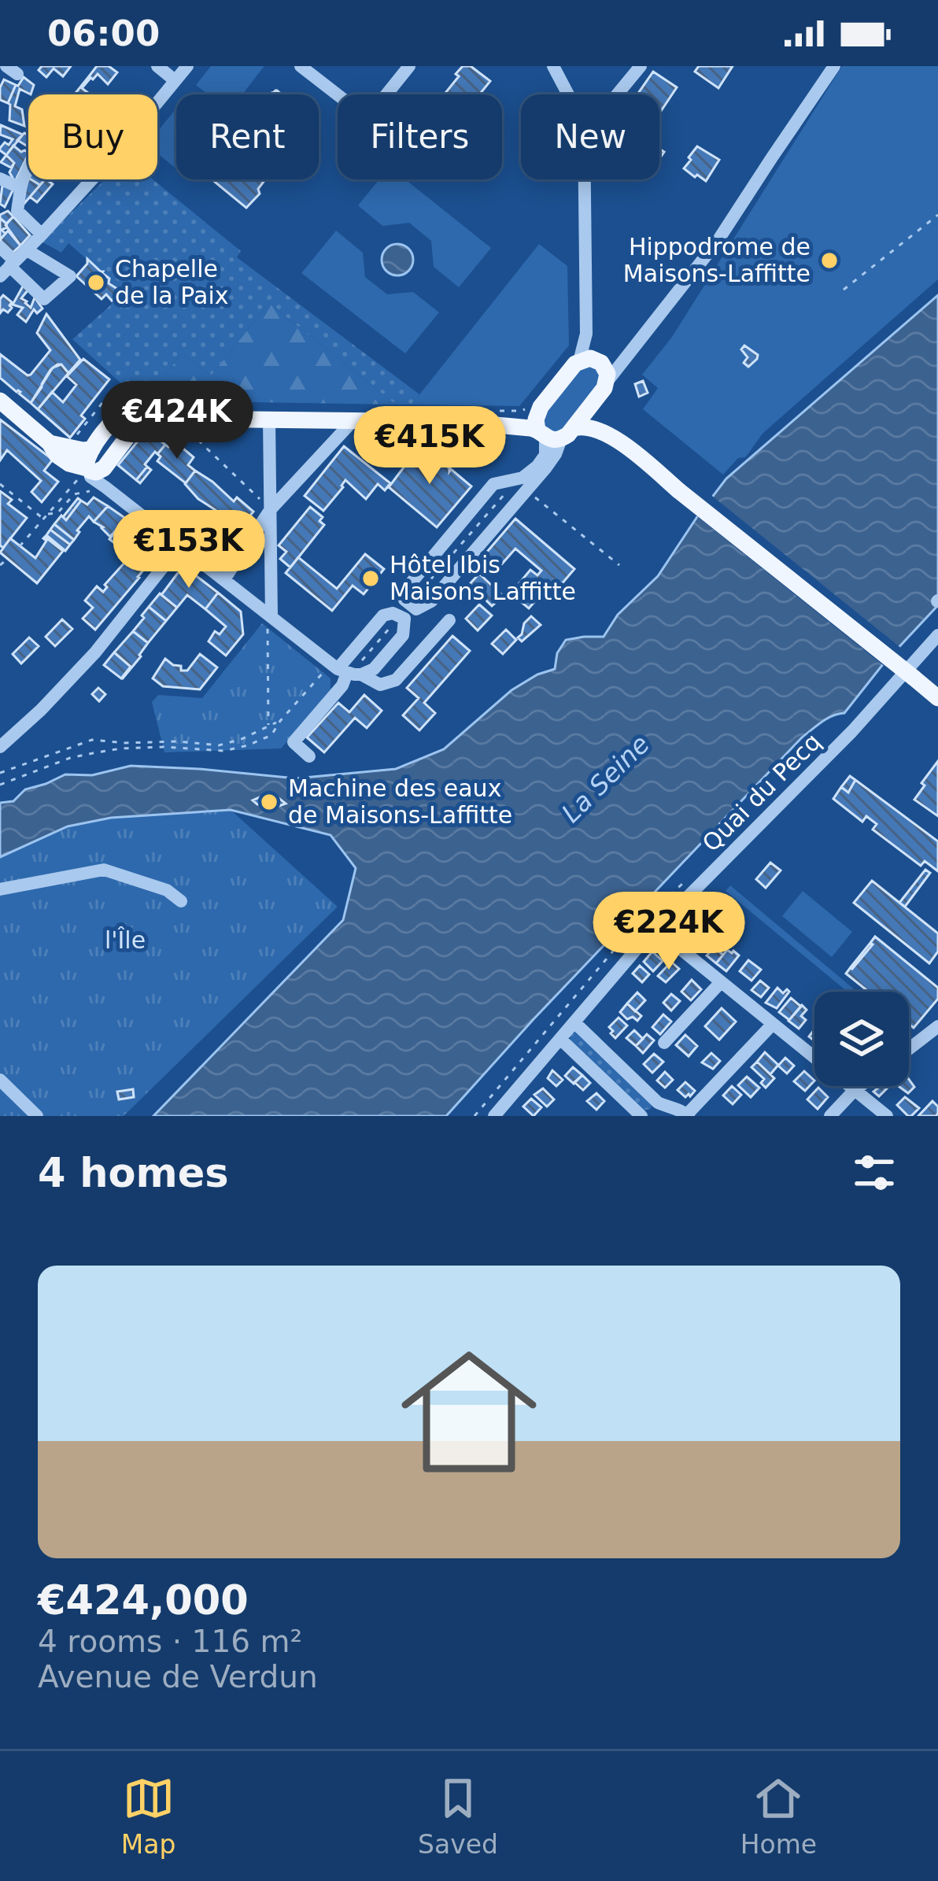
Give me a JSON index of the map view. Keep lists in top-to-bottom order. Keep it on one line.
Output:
{"streets":{"street":["Quai du Pecq"]},"water":["La Seine"],"parks":["l'Île"],"places":["Hippodrome de Maisons-Laffitte","Chapelle de la Paix","Hôtel Ibis Maisons Laffitte","Machine des eaux de Maisons-Laffitte"],"page":{"status":"06:00","chip":["Buy","Rent","Filters","New"],"price":["€424K","€415K","€153K","€224K"],"heading":"4 homes","list":[{"name":"€424,000","note":"4 rooms · 116 m² · Avenue de Verdun"}],"tabs":["Map","Saved","Home"]}}
